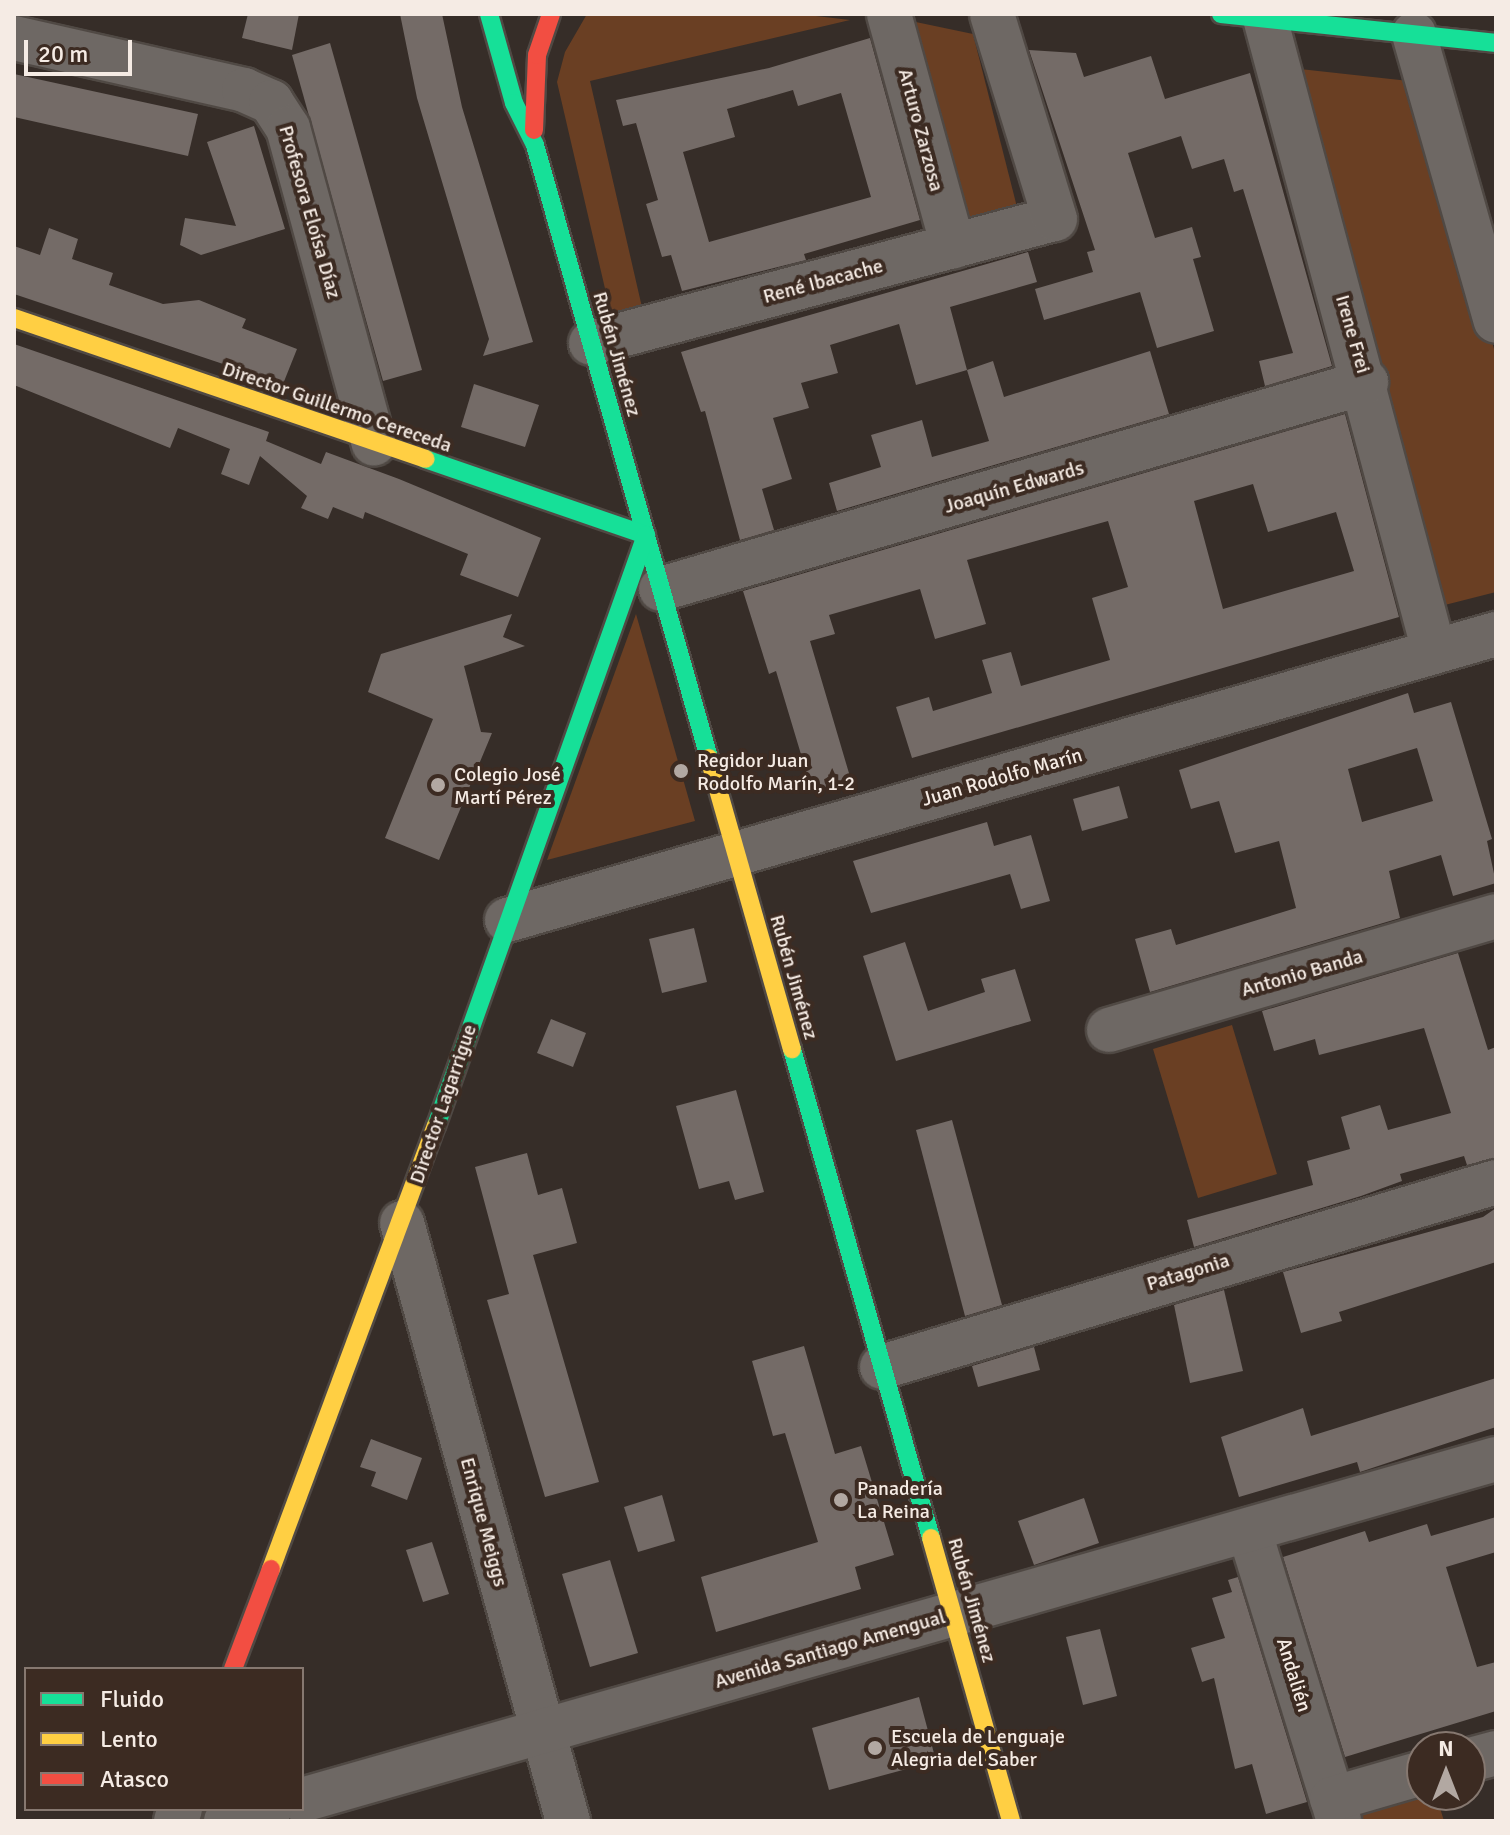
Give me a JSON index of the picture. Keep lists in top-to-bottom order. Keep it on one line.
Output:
{"streets":{"street":["Arturo Zarzosa","Profesora Eloísa Díaz","René Ibacache","Irene Frei","Rubén Jiménez","Director Guillermo Cereceda","Joaquín Edwards","Juan Rodolfo Marín","Antonio Banda","Director Lagarrigue","Patagonia","Enrique Meiggs","Avenida Santiago Amengual","Andalién"]},"crossings":[["Arturo Zarzosa","René Ibacache"],["Profesora Eloísa Díaz","Director Guillermo Cereceda"],["René Ibacache","Rubén Jiménez"],["Irene Frei","Joaquín Edwards"],["Irene Frei","Juan Rodolfo Marín"],["Rubén Jiménez","Director Guillermo Cereceda"],["Rubén Jiménez","Joaquín Edwards"],["Rubén Jiménez","Juan Rodolfo Marín"],["Rubén Jiménez","Director Lagarrigue"],["Rubén Jiménez","Patagonia"],["Rubén Jiménez","Avenida Santiago Amengual"],["Director Guillermo Cereceda","Director Lagarrigue"],["Juan Rodolfo Marín","Director Lagarrigue"],["Director Lagarrigue","Enrique Meiggs"],["Enrique Meiggs","Avenida Santiago Amengual"],["Avenida Santiago Amengual","Andalién"]],"places":["Regidor Juan Rodolfo Marín, 1-2","Colegio José Martí Pérez","Panadería La Reina","Escuela de Lenguaje Alegria del Saber"],"legend":["Fluido","Lento","Atasco"],"scale_bar":"20 m","north":"top"}
